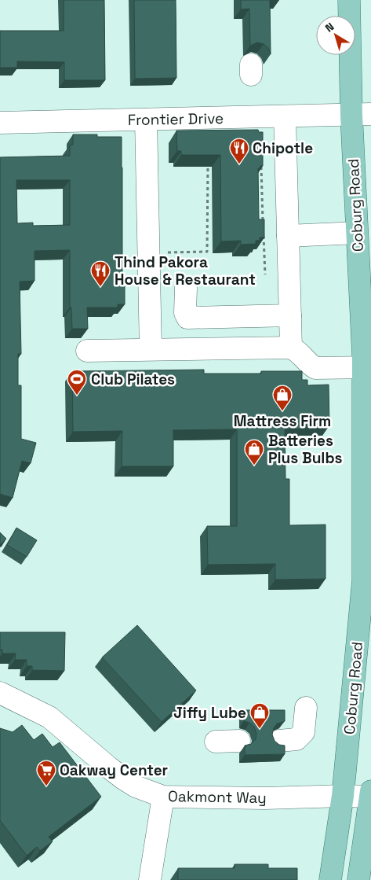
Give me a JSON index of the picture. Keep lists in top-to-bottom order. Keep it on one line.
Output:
{"streets":{"main road":["Coburg Road"],"street":["Frontier Drive","Oakmont Way"]},"crossings":[["Frontier Drive","Coburg Road"],["Coburg Road","Oakmont Way"]],"places":{"restaurant":["Chipotle","Thind Pakora House & Restaurant"],"sports":["Club Pilates"],"shop":["Mattress Firm","Batteries Plus Bulbs","Jiffy Lube"],"supermarket":["Oakway Center"]},"north":"top left"}
